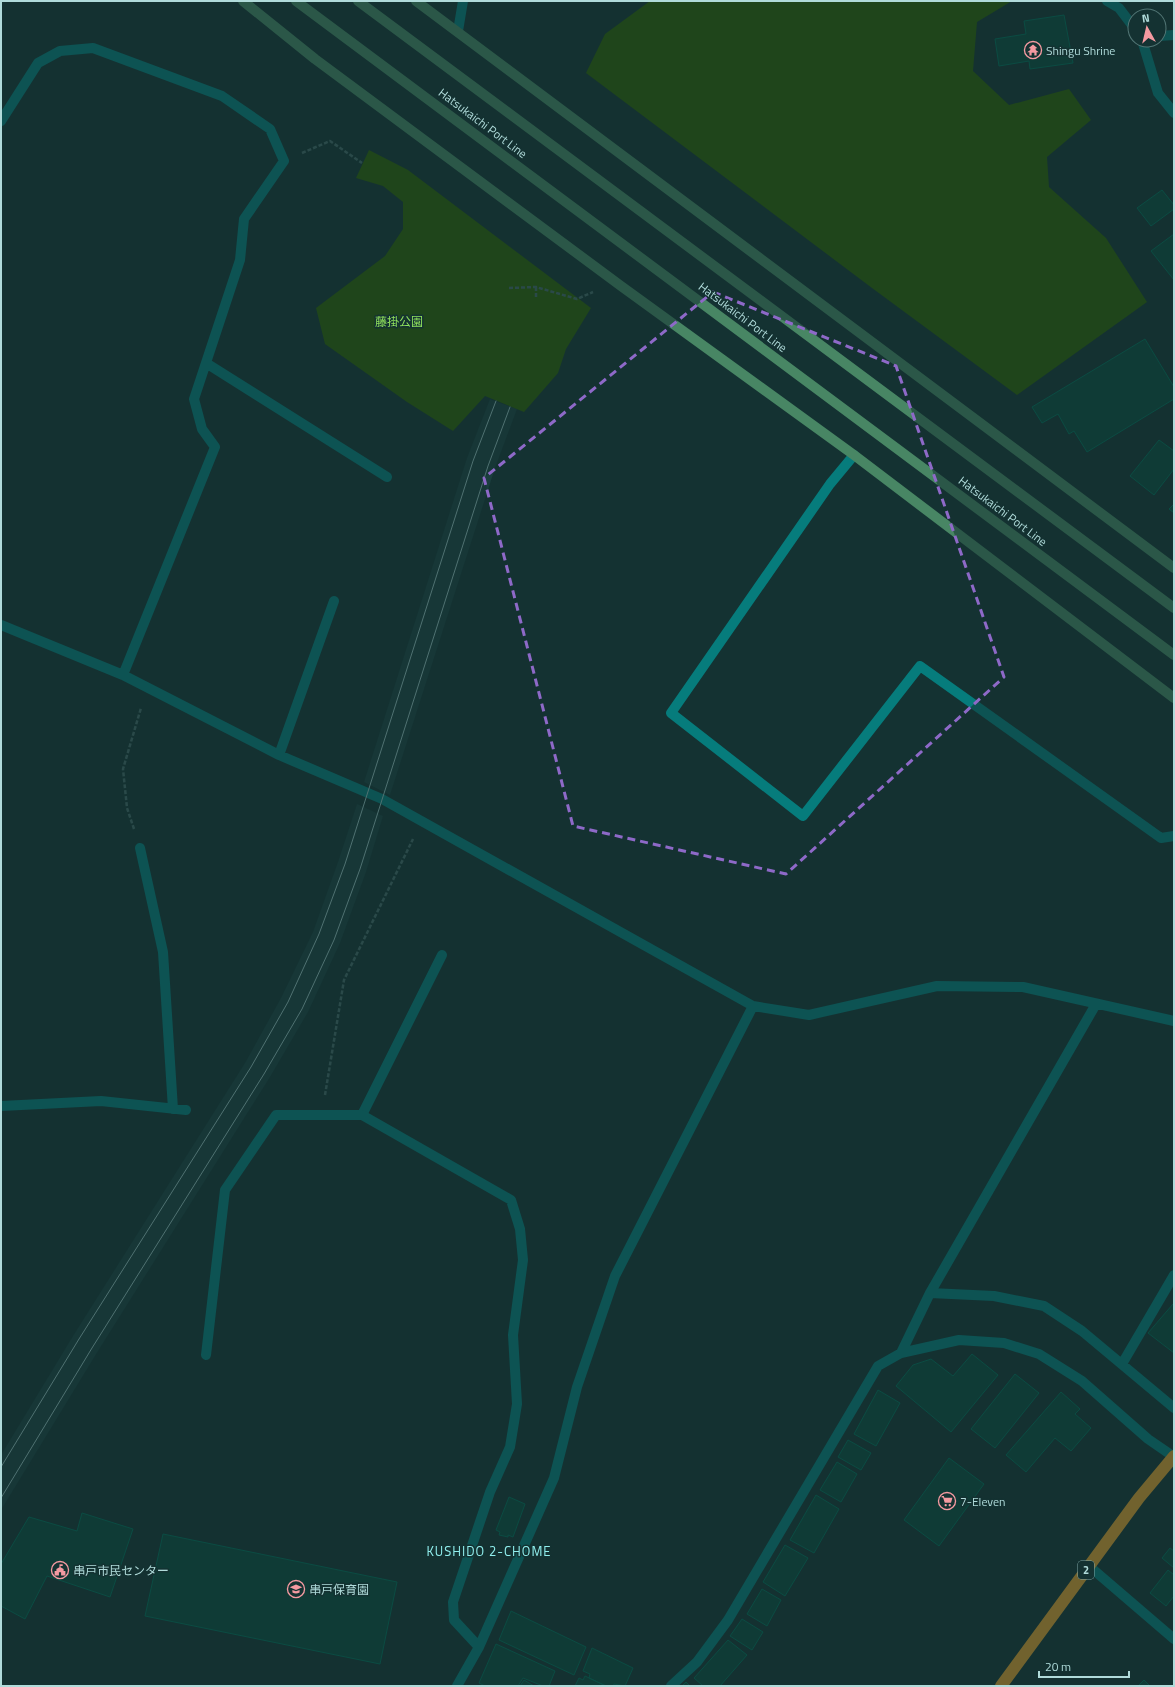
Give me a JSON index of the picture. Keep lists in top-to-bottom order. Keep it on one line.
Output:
{"streets":{"highway":["2"],"main road":["Hatsukaichi Port Line"]},"districts":["KUSHIDO 2-CHOME"],"parks":["藤掛公園"],"places":{"temple":["Shingu Shrine"],"supermarket":["7-Eleven"],"public building":["串戸市民センター"],"school or university":["串戸保育園"]},"scale_bar":"20 m","north":"top"}
